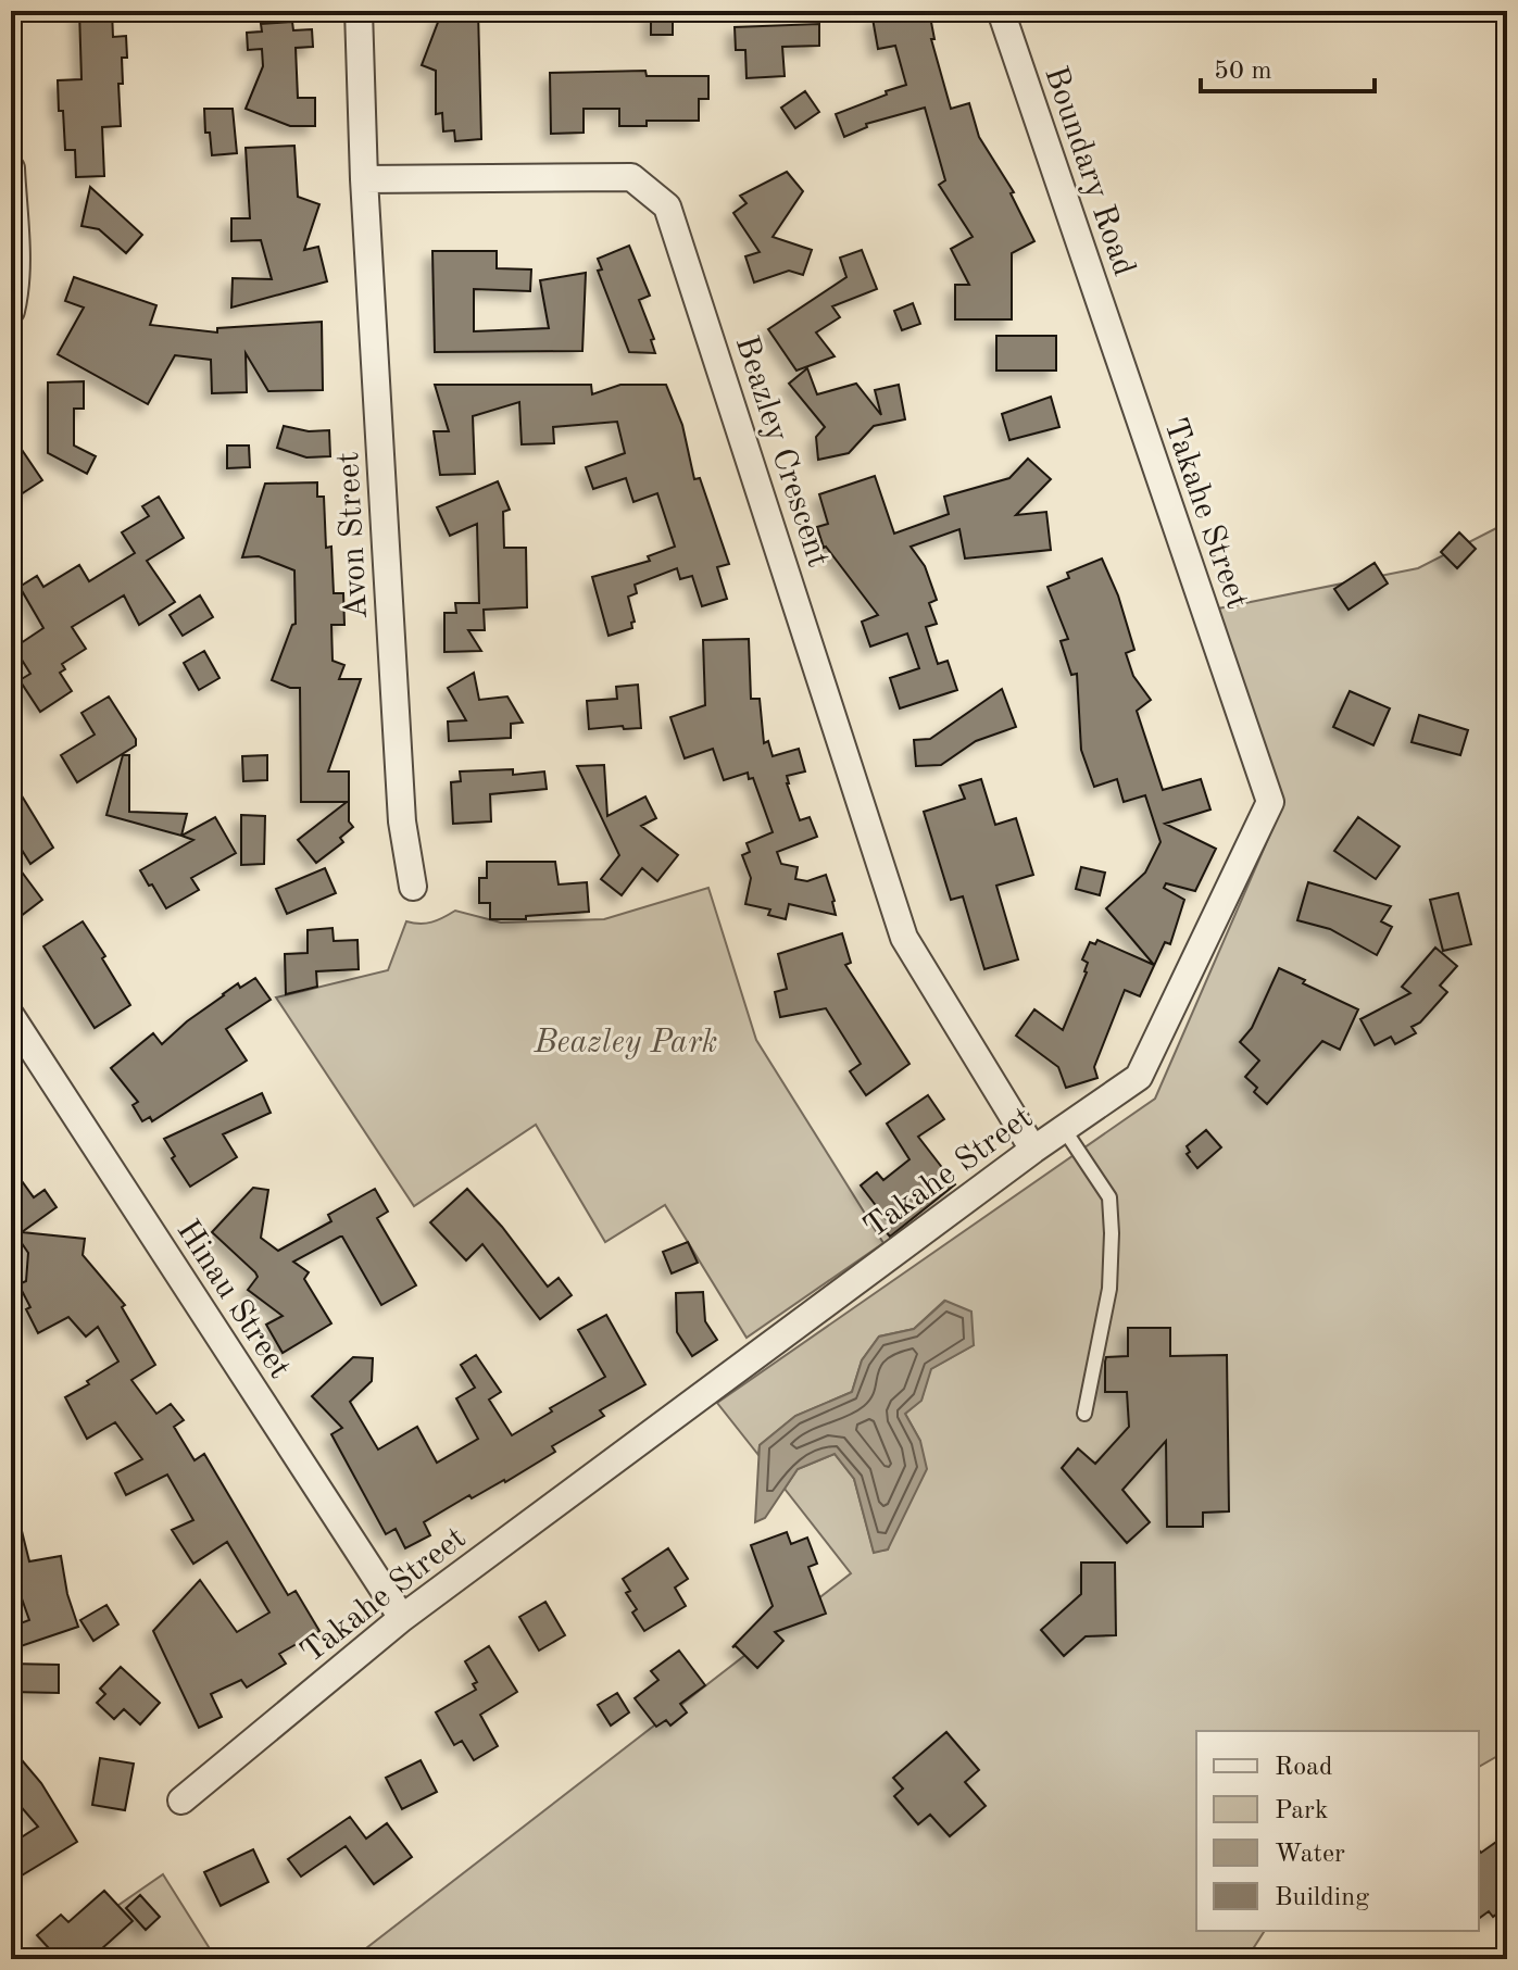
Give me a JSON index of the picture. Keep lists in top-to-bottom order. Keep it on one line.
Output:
{"streets":{"street":["Boundary Road","Beazley Crescent","Takahe Street","Avon Street","Hinau Street"]},"crossings":[["Boundary Road","Takahe Street"],["Beazley Crescent","Takahe Street"],["Beazley Crescent","Avon Street"],["Takahe Street","Hinau Street"]],"parks":["Beazley Park"],"legend":["Road","Park","Water","Building"],"scale_bar":"50 m"}
